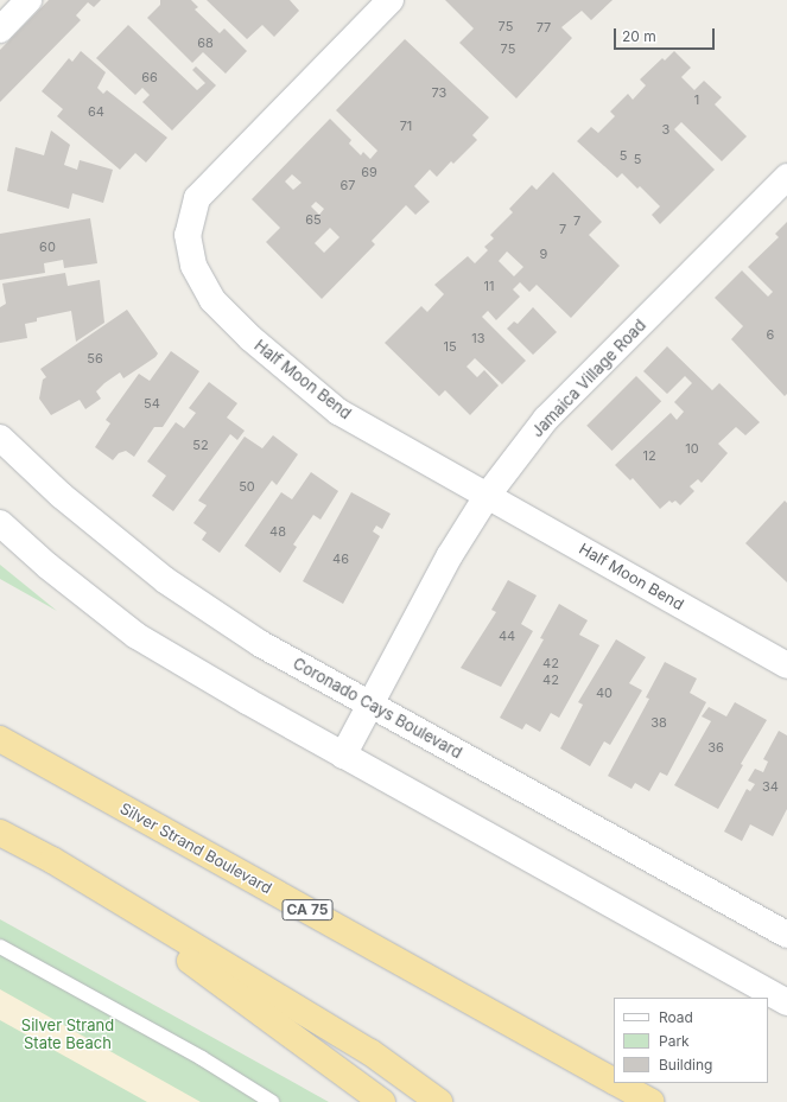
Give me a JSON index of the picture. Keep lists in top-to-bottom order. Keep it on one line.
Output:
{"streets":{"highway":["Silver Strand Boulevard","CA 75"],"street":["Jamaica Village Road","Half Moon Bend","Coronado Cays Boulevard"]},"crossings":[["Jamaica Village Road","Half Moon Bend"],["Jamaica Village Road","Coronado Cays Boulevard"]],"parks":["Silver Strand State Beach"],"house_numbers":["75","77","68","75","66","73","1","64","71","3","5","5","69","67","65","7","7","60","9","11","6","13","15","56","54","52","10","12","50","48","46","44","42","42","40","38","36","34"],"legend":["Road","Park","Building"],"scale_bar":"20 m"}
